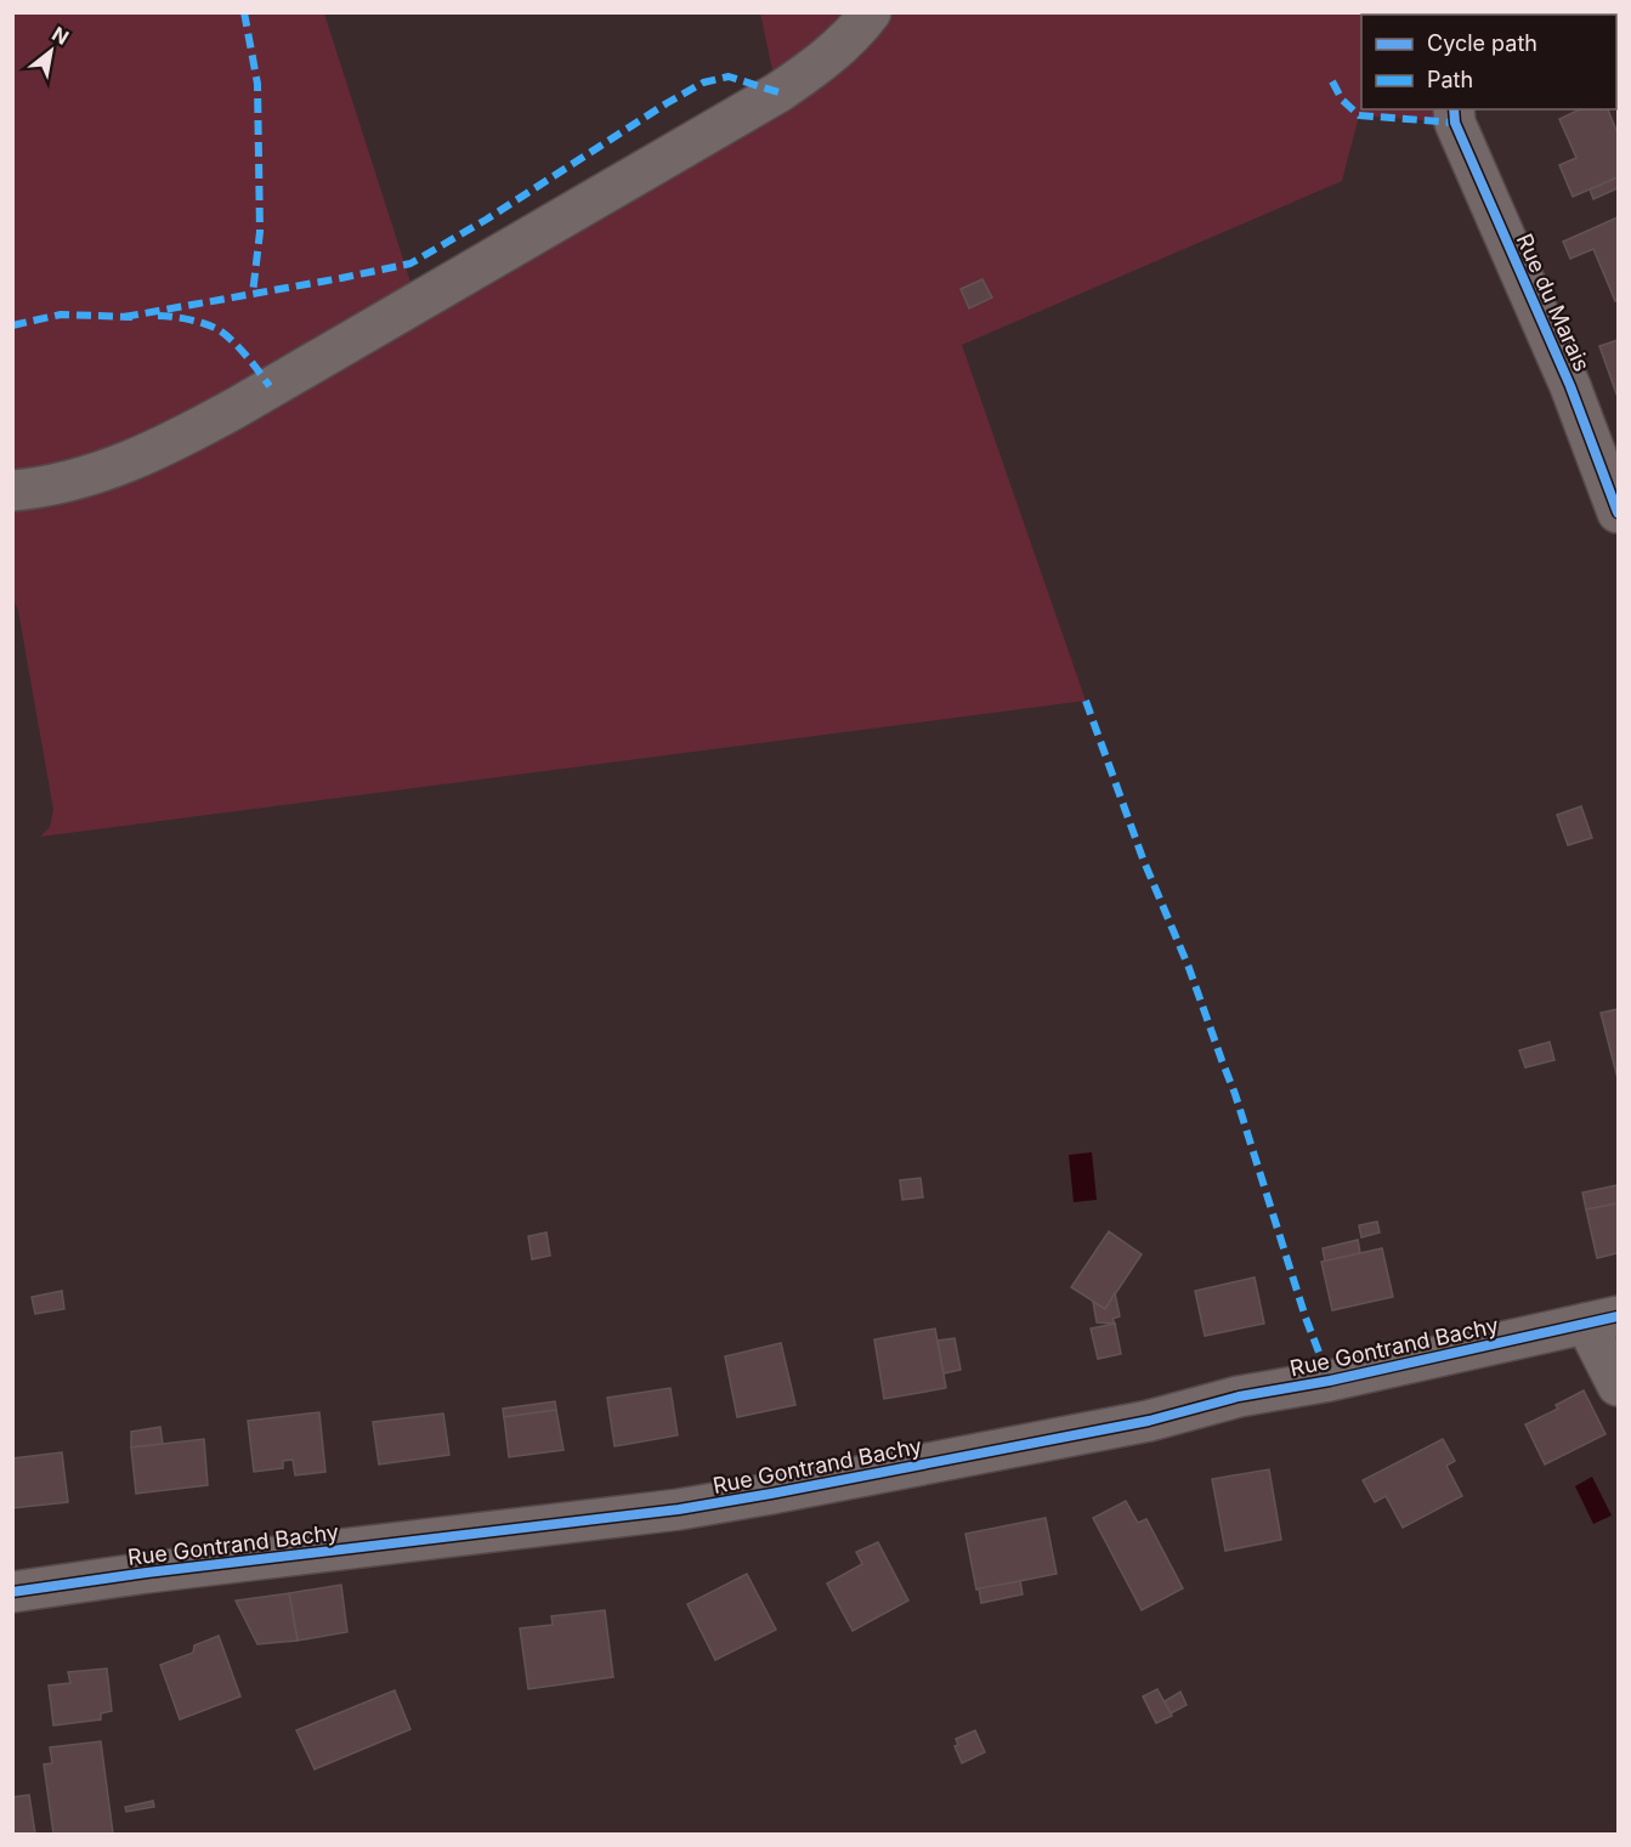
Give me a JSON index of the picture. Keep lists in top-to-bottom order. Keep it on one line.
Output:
{"streets":{"street":["Rue du Marais","Rue Gontrand Bachy"]},"legend":["Cycle path","Path"],"north":"top right"}
